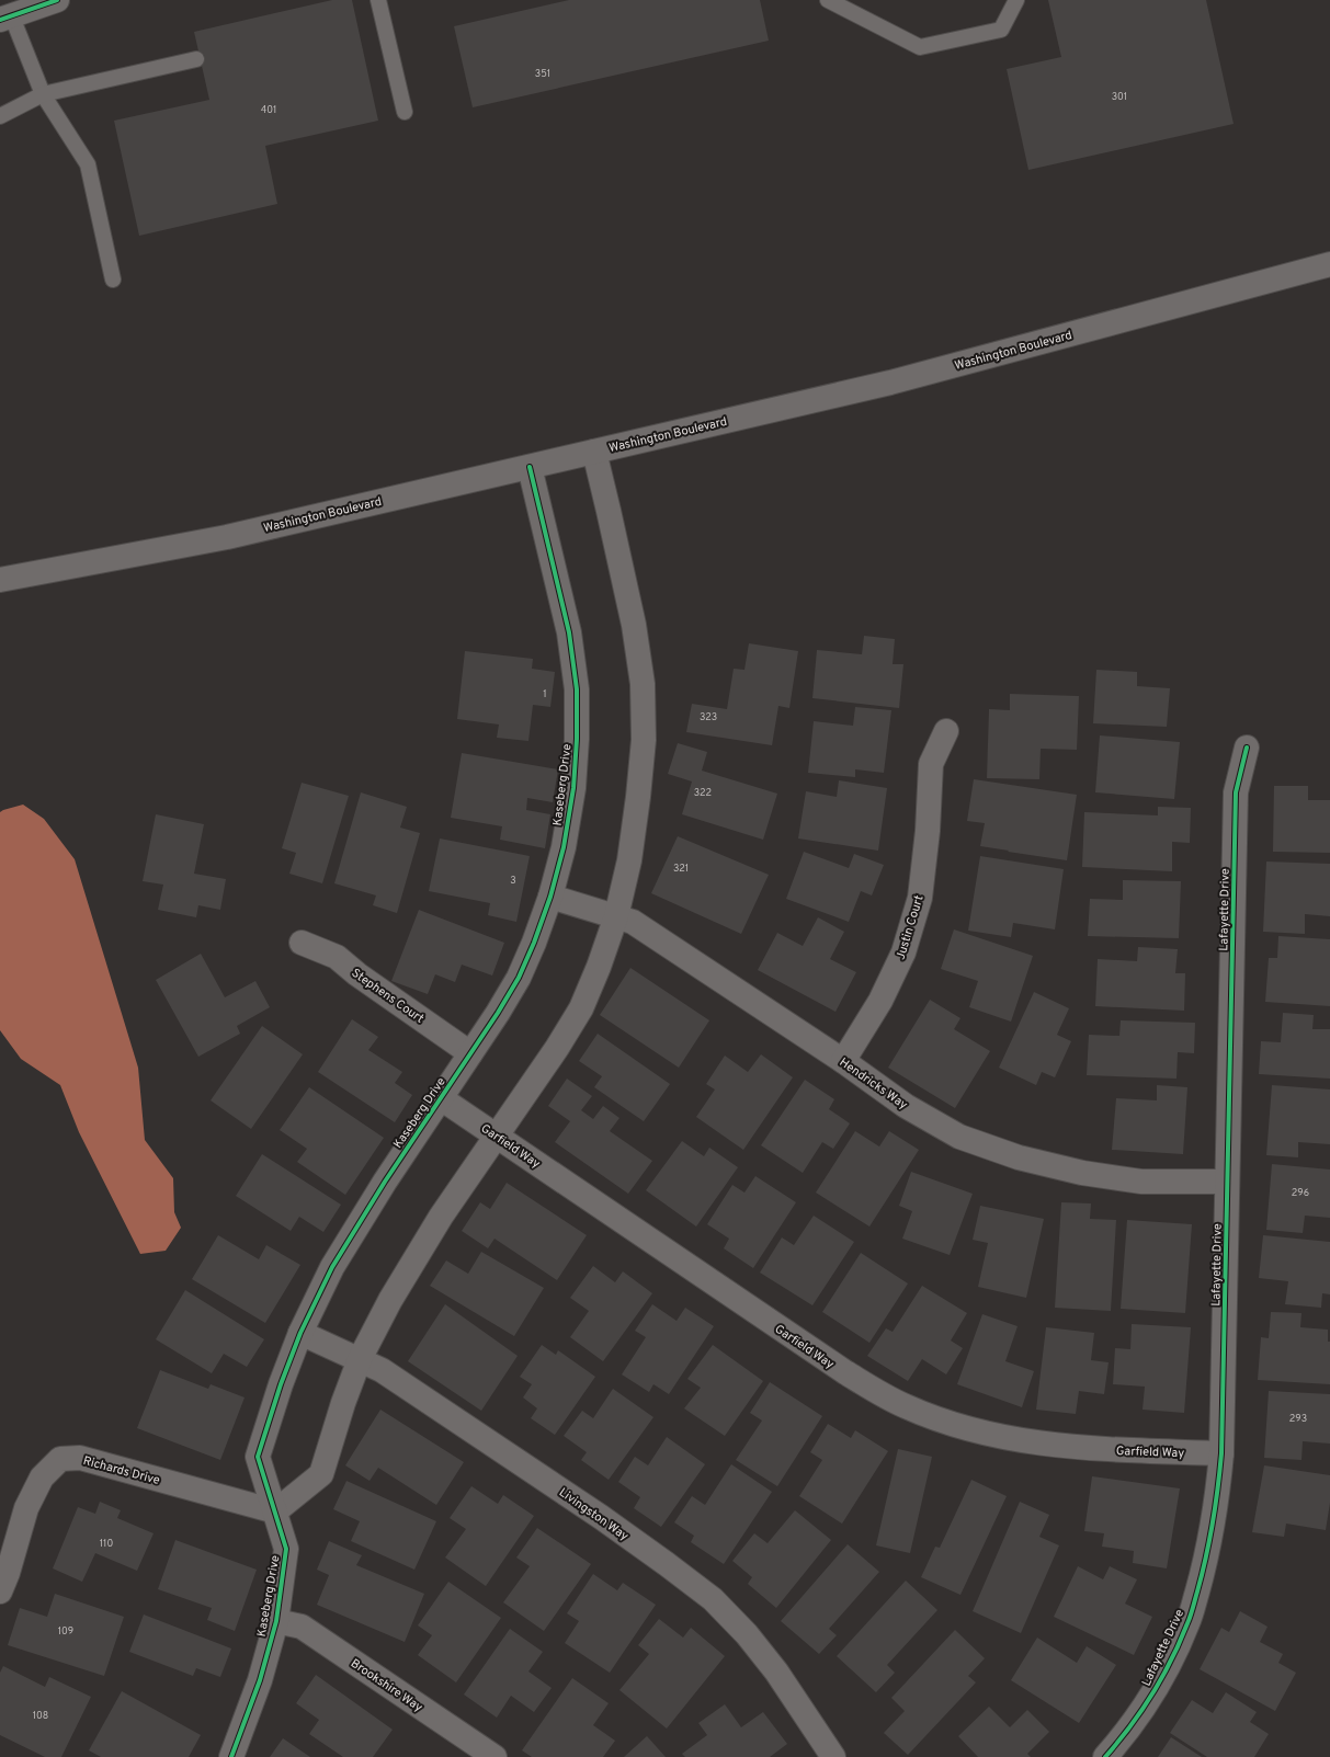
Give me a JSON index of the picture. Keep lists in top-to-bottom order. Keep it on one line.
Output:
{"streets":{"street":["Washington Boulevard","Kaseberg Drive","Lafayette Drive","Justin Court","Stephens Court","Hendricks Way","Garfield Way","Richards Drive","Livingston Way","Brookshire Way"]},"crossings":[["Washington Boulevard","Kaseberg Drive"],["Kaseberg Drive","Stephens Court"],["Kaseberg Drive","Hendricks Way"],["Kaseberg Drive","Garfield Way"],["Kaseberg Drive","Richards Drive"],["Kaseberg Drive","Livingston Way"],["Kaseberg Drive","Brookshire Way"],["Lafayette Drive","Hendricks Way"],["Lafayette Drive","Garfield Way"],["Justin Court","Hendricks Way"]],"house_numbers":["351","301","401","1","323","322","321","3","296","293","110","109","108"]}
